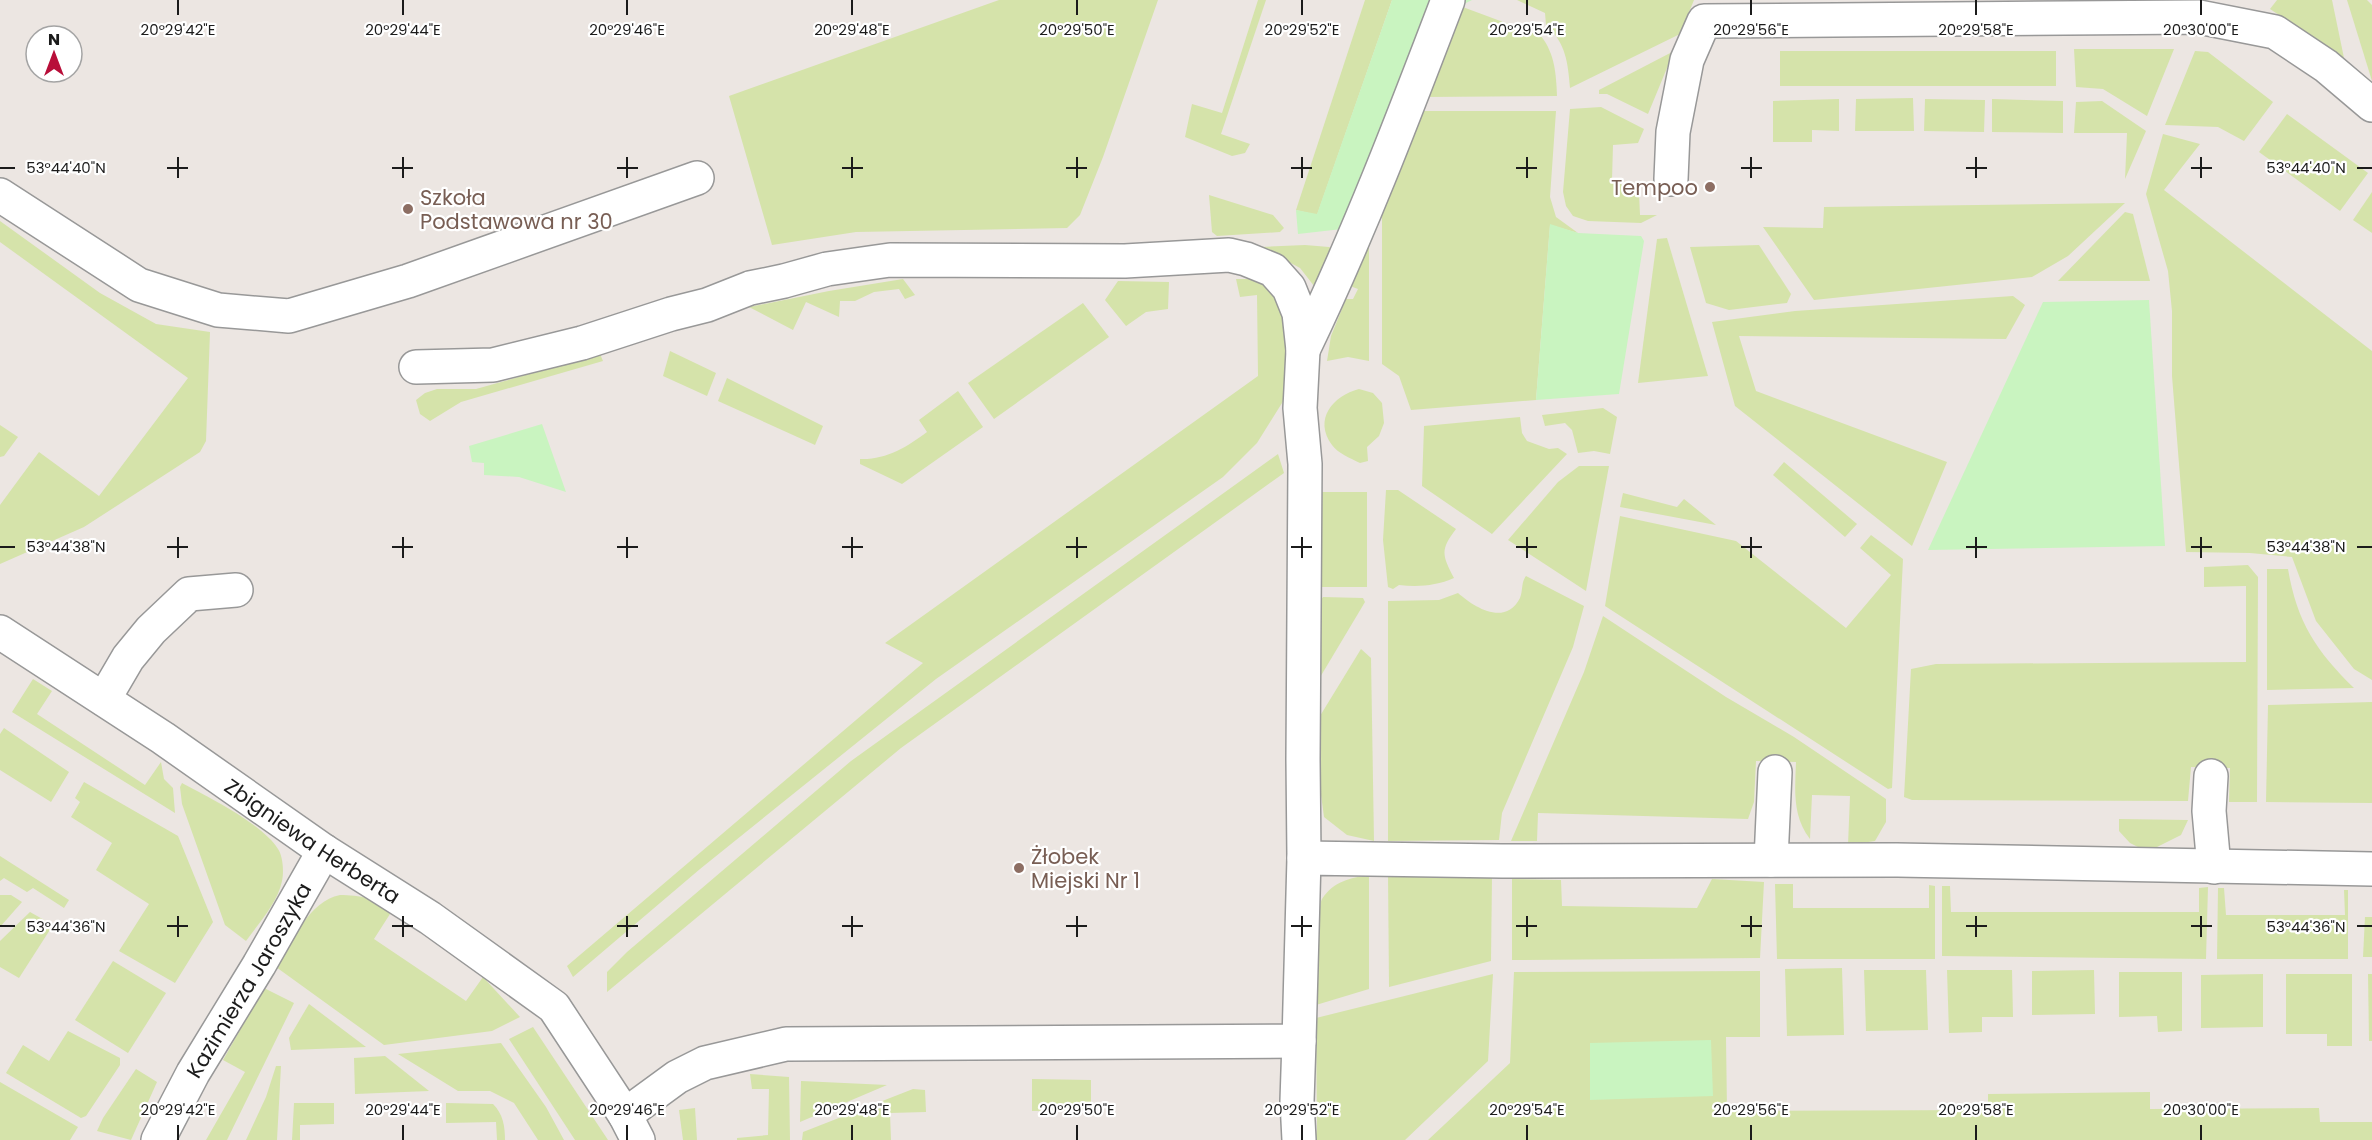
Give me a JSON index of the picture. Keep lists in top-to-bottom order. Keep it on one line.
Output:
{"streets":{"street":["Zbigniewa Herberta","Kazimierza Jaroszyka"]},"crossings":[["Zbigniewa Herberta","Kazimierza Jaroszyka"]],"places":["Tempoo","Szkoła Podstawowa nr 30","Żłobek Miejski Nr 1"],"north":"top","coordinates":["20°29'42\"E","20°29'44\"E","20°29'46\"E","20°29'48\"E","20°29'50\"E","20°29'52\"E","20°29'54\"E","20°29'56\"E","20°29'58\"E","20°30'00\"E","53°44'40\"N","53°44'38\"N","53°44'36\"N"]}
